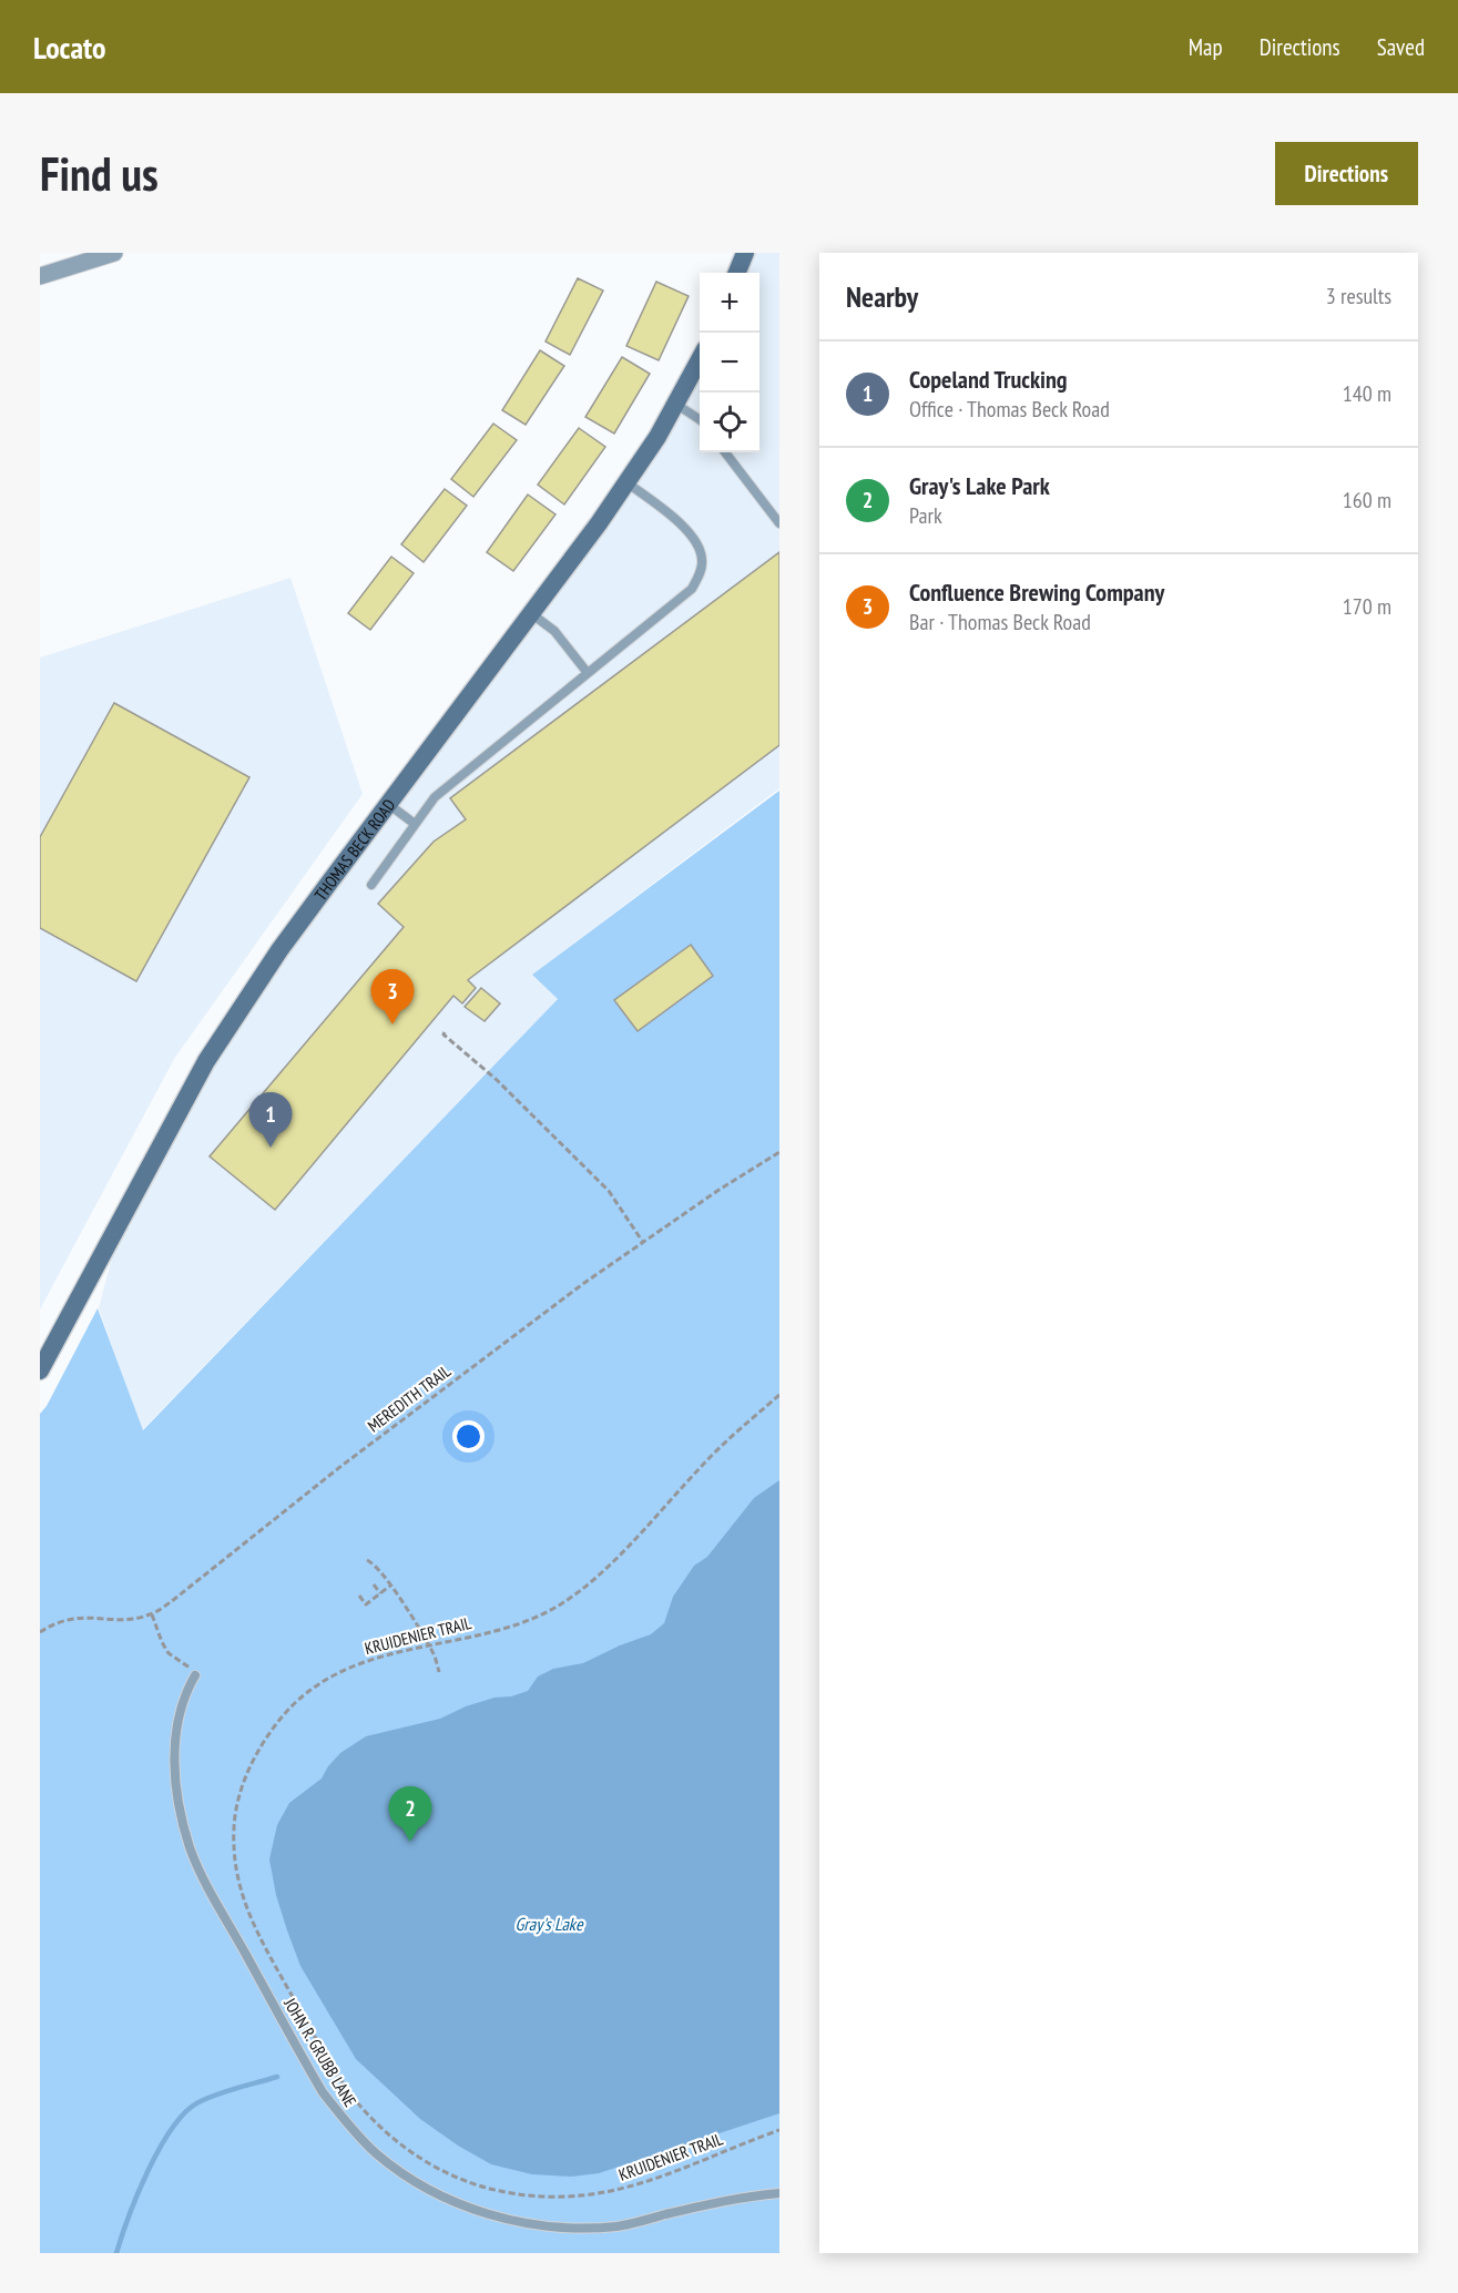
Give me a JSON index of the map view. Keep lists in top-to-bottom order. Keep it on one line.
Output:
{"streets":{"main road":["THOMAS BECK ROAD"],"lane":["JOHN R. GRUBB LANE"],"path":["MEREDITH TRAIL","KRUIDENIER TRAIL"]},"water":["Gray's Lake"],"page":{"header":"Locato","nav":["Map","Directions","Saved"],"buttons":"Directions","title":"Find us","heading":["Nearby","3 results"],"map_buttons":["+","−"],"list":[{"mark":"1","name":"Copeland Trucking","note":"Office · Thomas Beck Road","value":"140 m"},{"mark":"2","name":"Gray's Lake Park","note":"Park","value":"160 m"},{"mark":"3","name":"Confluence Brewing Company","note":"Bar · Thomas Beck Road","value":"170 m"}],"pins":["3","1","2"]}}
